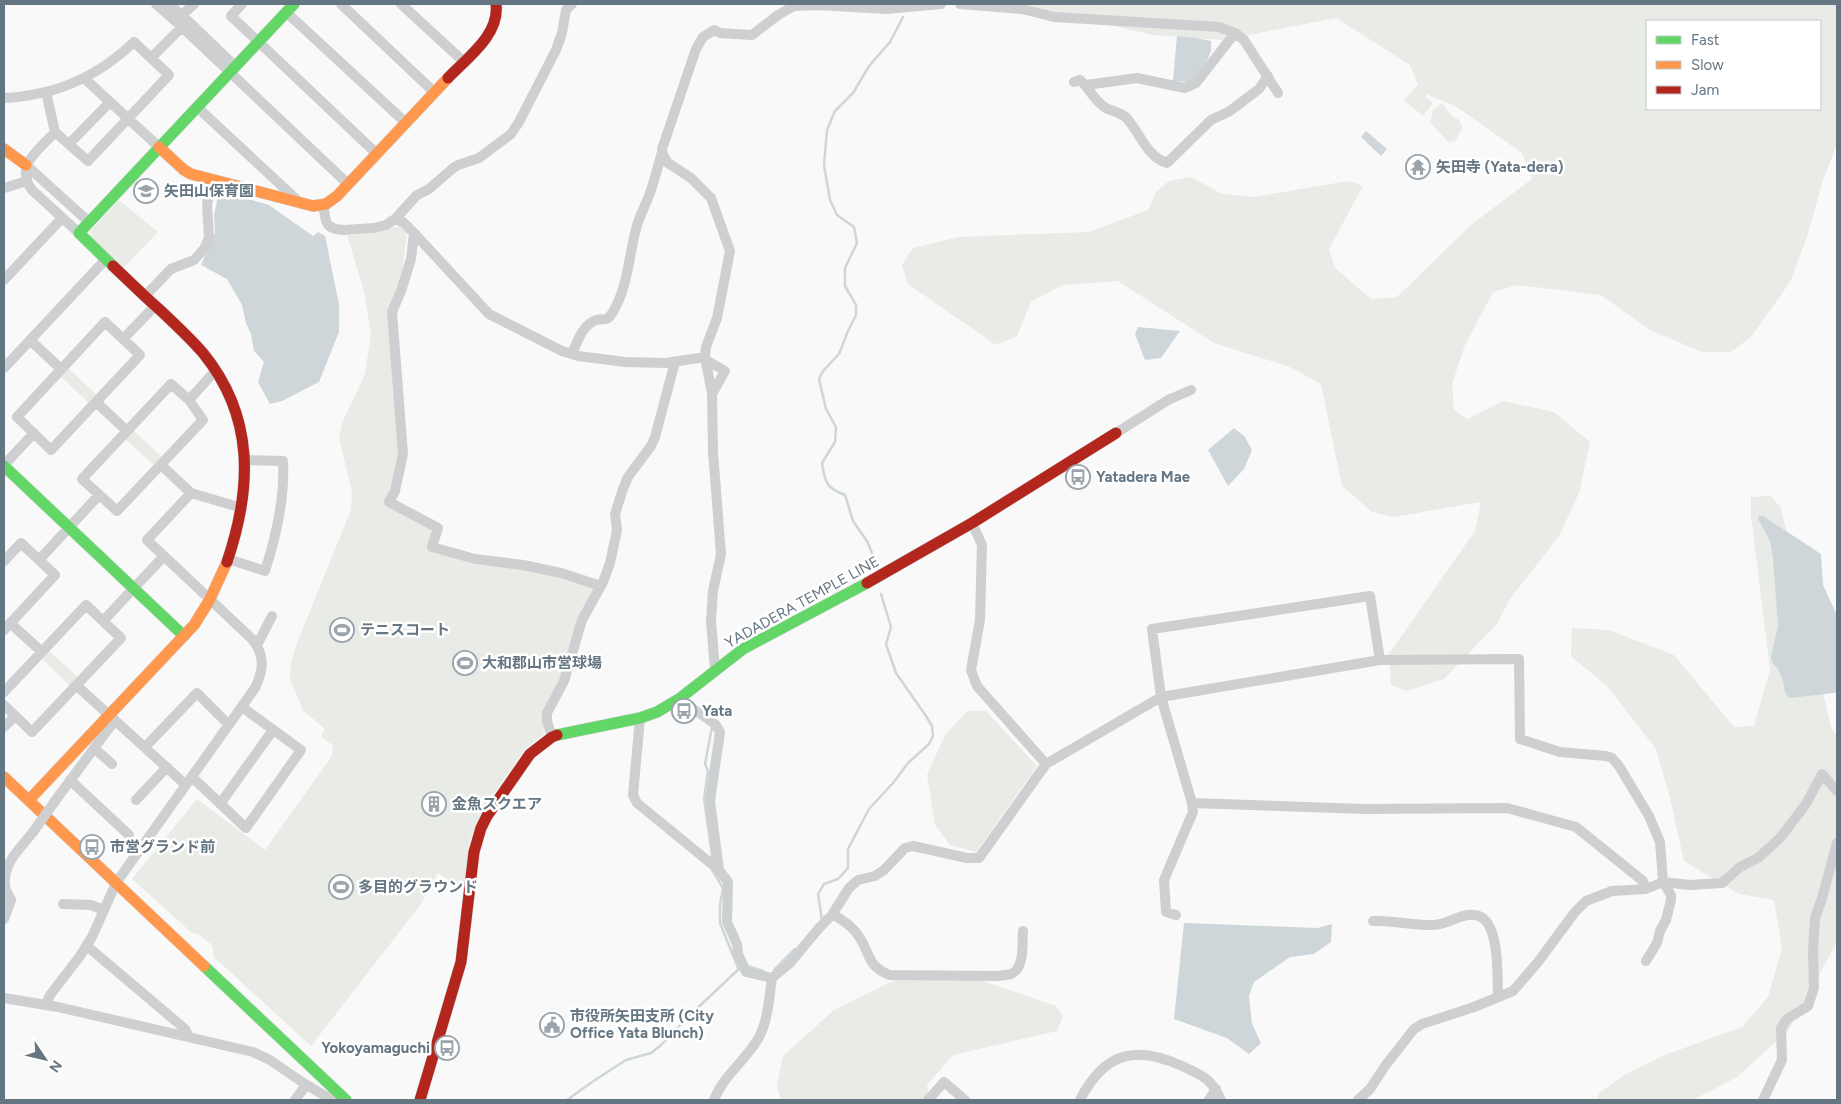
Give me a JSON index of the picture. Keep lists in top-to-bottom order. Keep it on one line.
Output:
{"streets":{"street":["YADADERA TEMPLE LINE"]},"places":{"temple":["矢田寺 (Yata-dera)"],"school or university":["矢田山保育園"],"bus stop":["Yatadera Mae","Yata","市営グランド前","Yokoyamaguchi"],"sports":["テニスコート","大和郡山市営球場","多目的グラウンド"],"building":["金魚スクエア"],"public building":["市役所矢田支所 (City Office Yata Blunch)"]},"legend":["Fast","Slow","Jam"],"north":"bottom right"}
